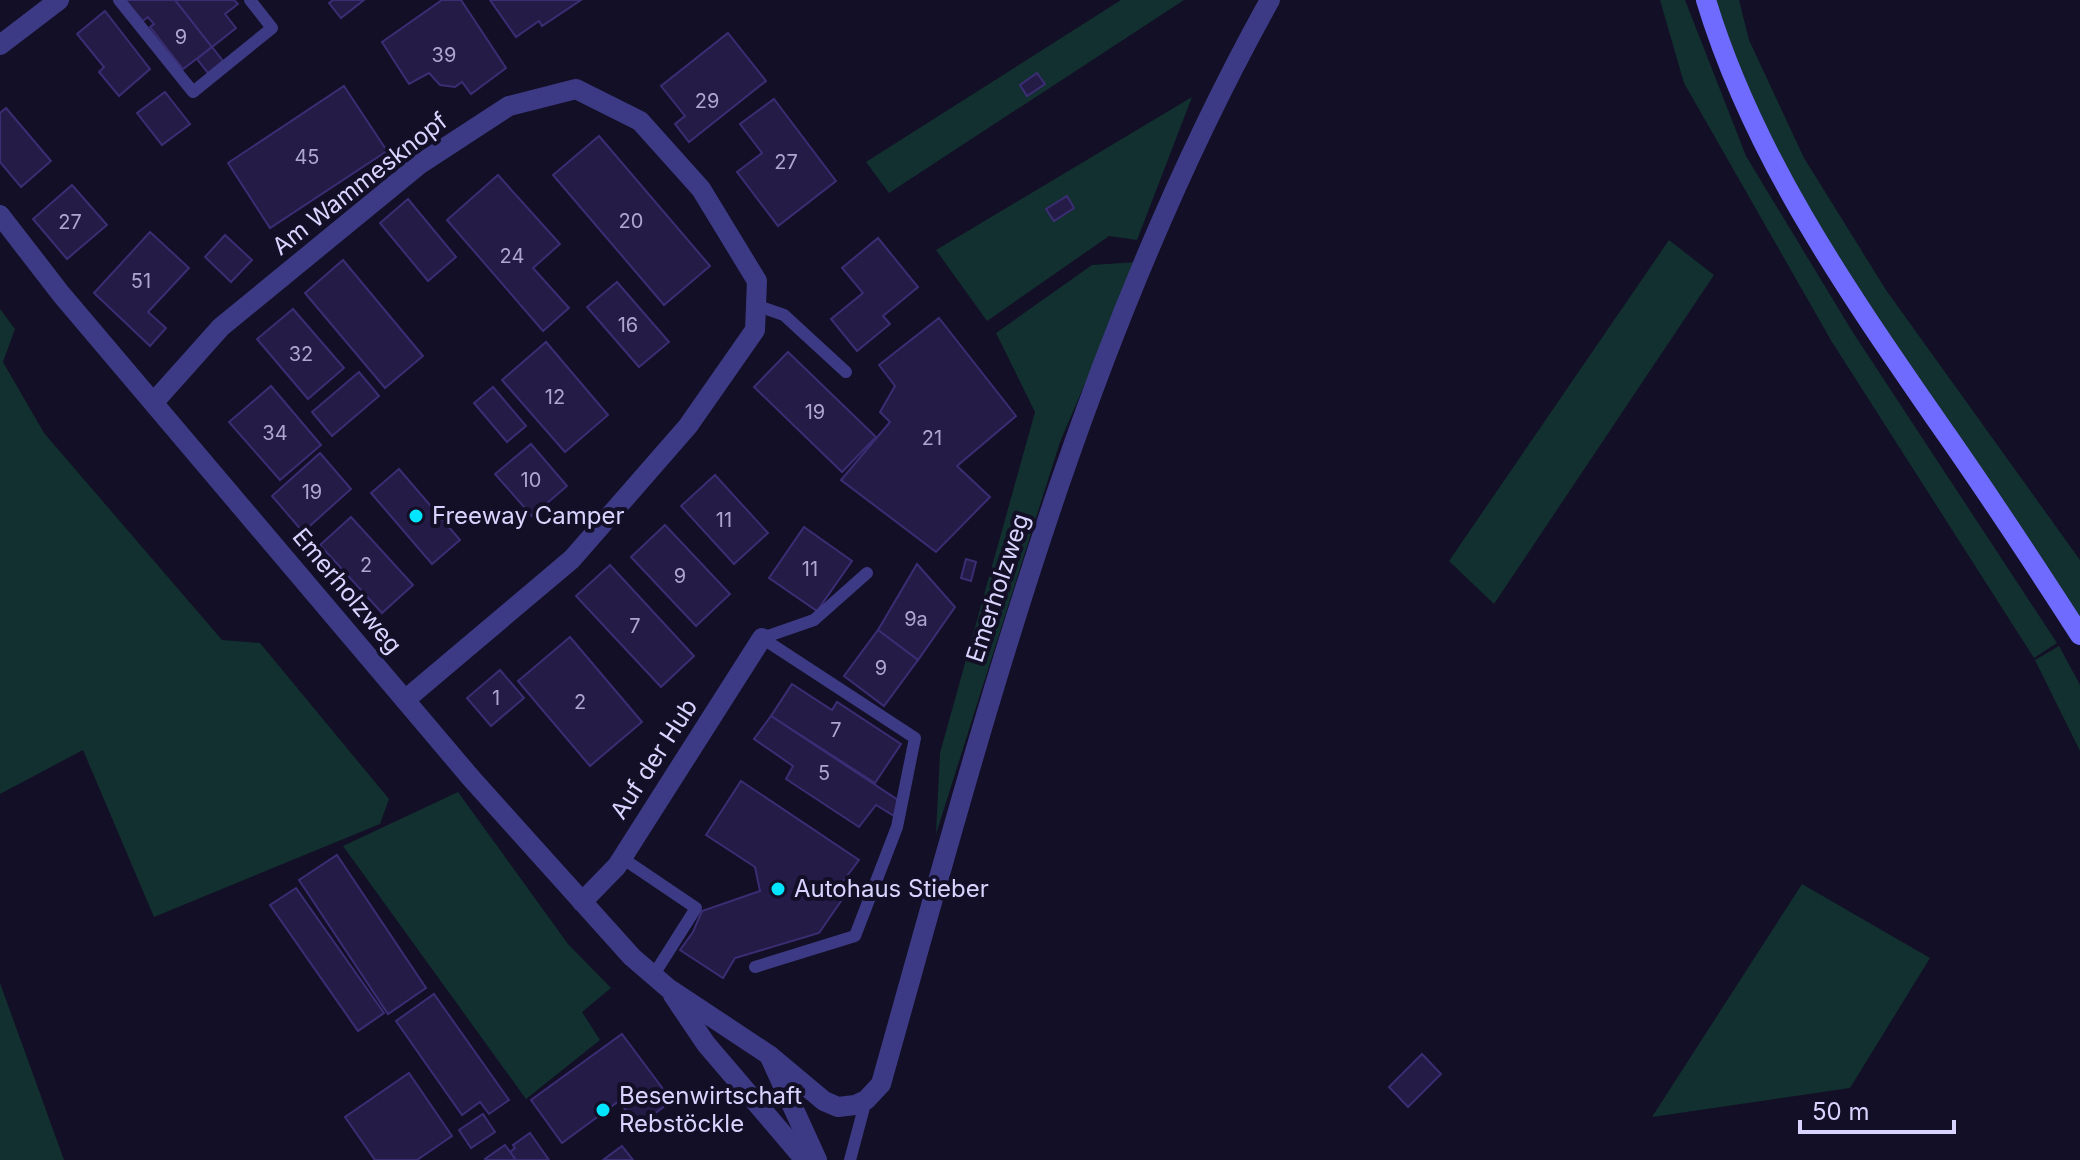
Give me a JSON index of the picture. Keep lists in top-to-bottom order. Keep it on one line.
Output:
{"streets":{"street":["Am Wammesknopf","Emerholzweg","Auf der Hub"]},"crossings":[["Am Wammesknopf","Emerholzweg"],["Emerholzweg","Auf der Hub"]],"places":["Freeway Camper","Autohaus Stieber","Besenwirtschaft Rebstöckle"],"house_numbers":["9","39","29","45","27","20","27","24","51","16","32","12","19","34","21","10","19","11","2","11","9","9a","7","9","1","2","7","5"],"scale_bar":"50 m"}
